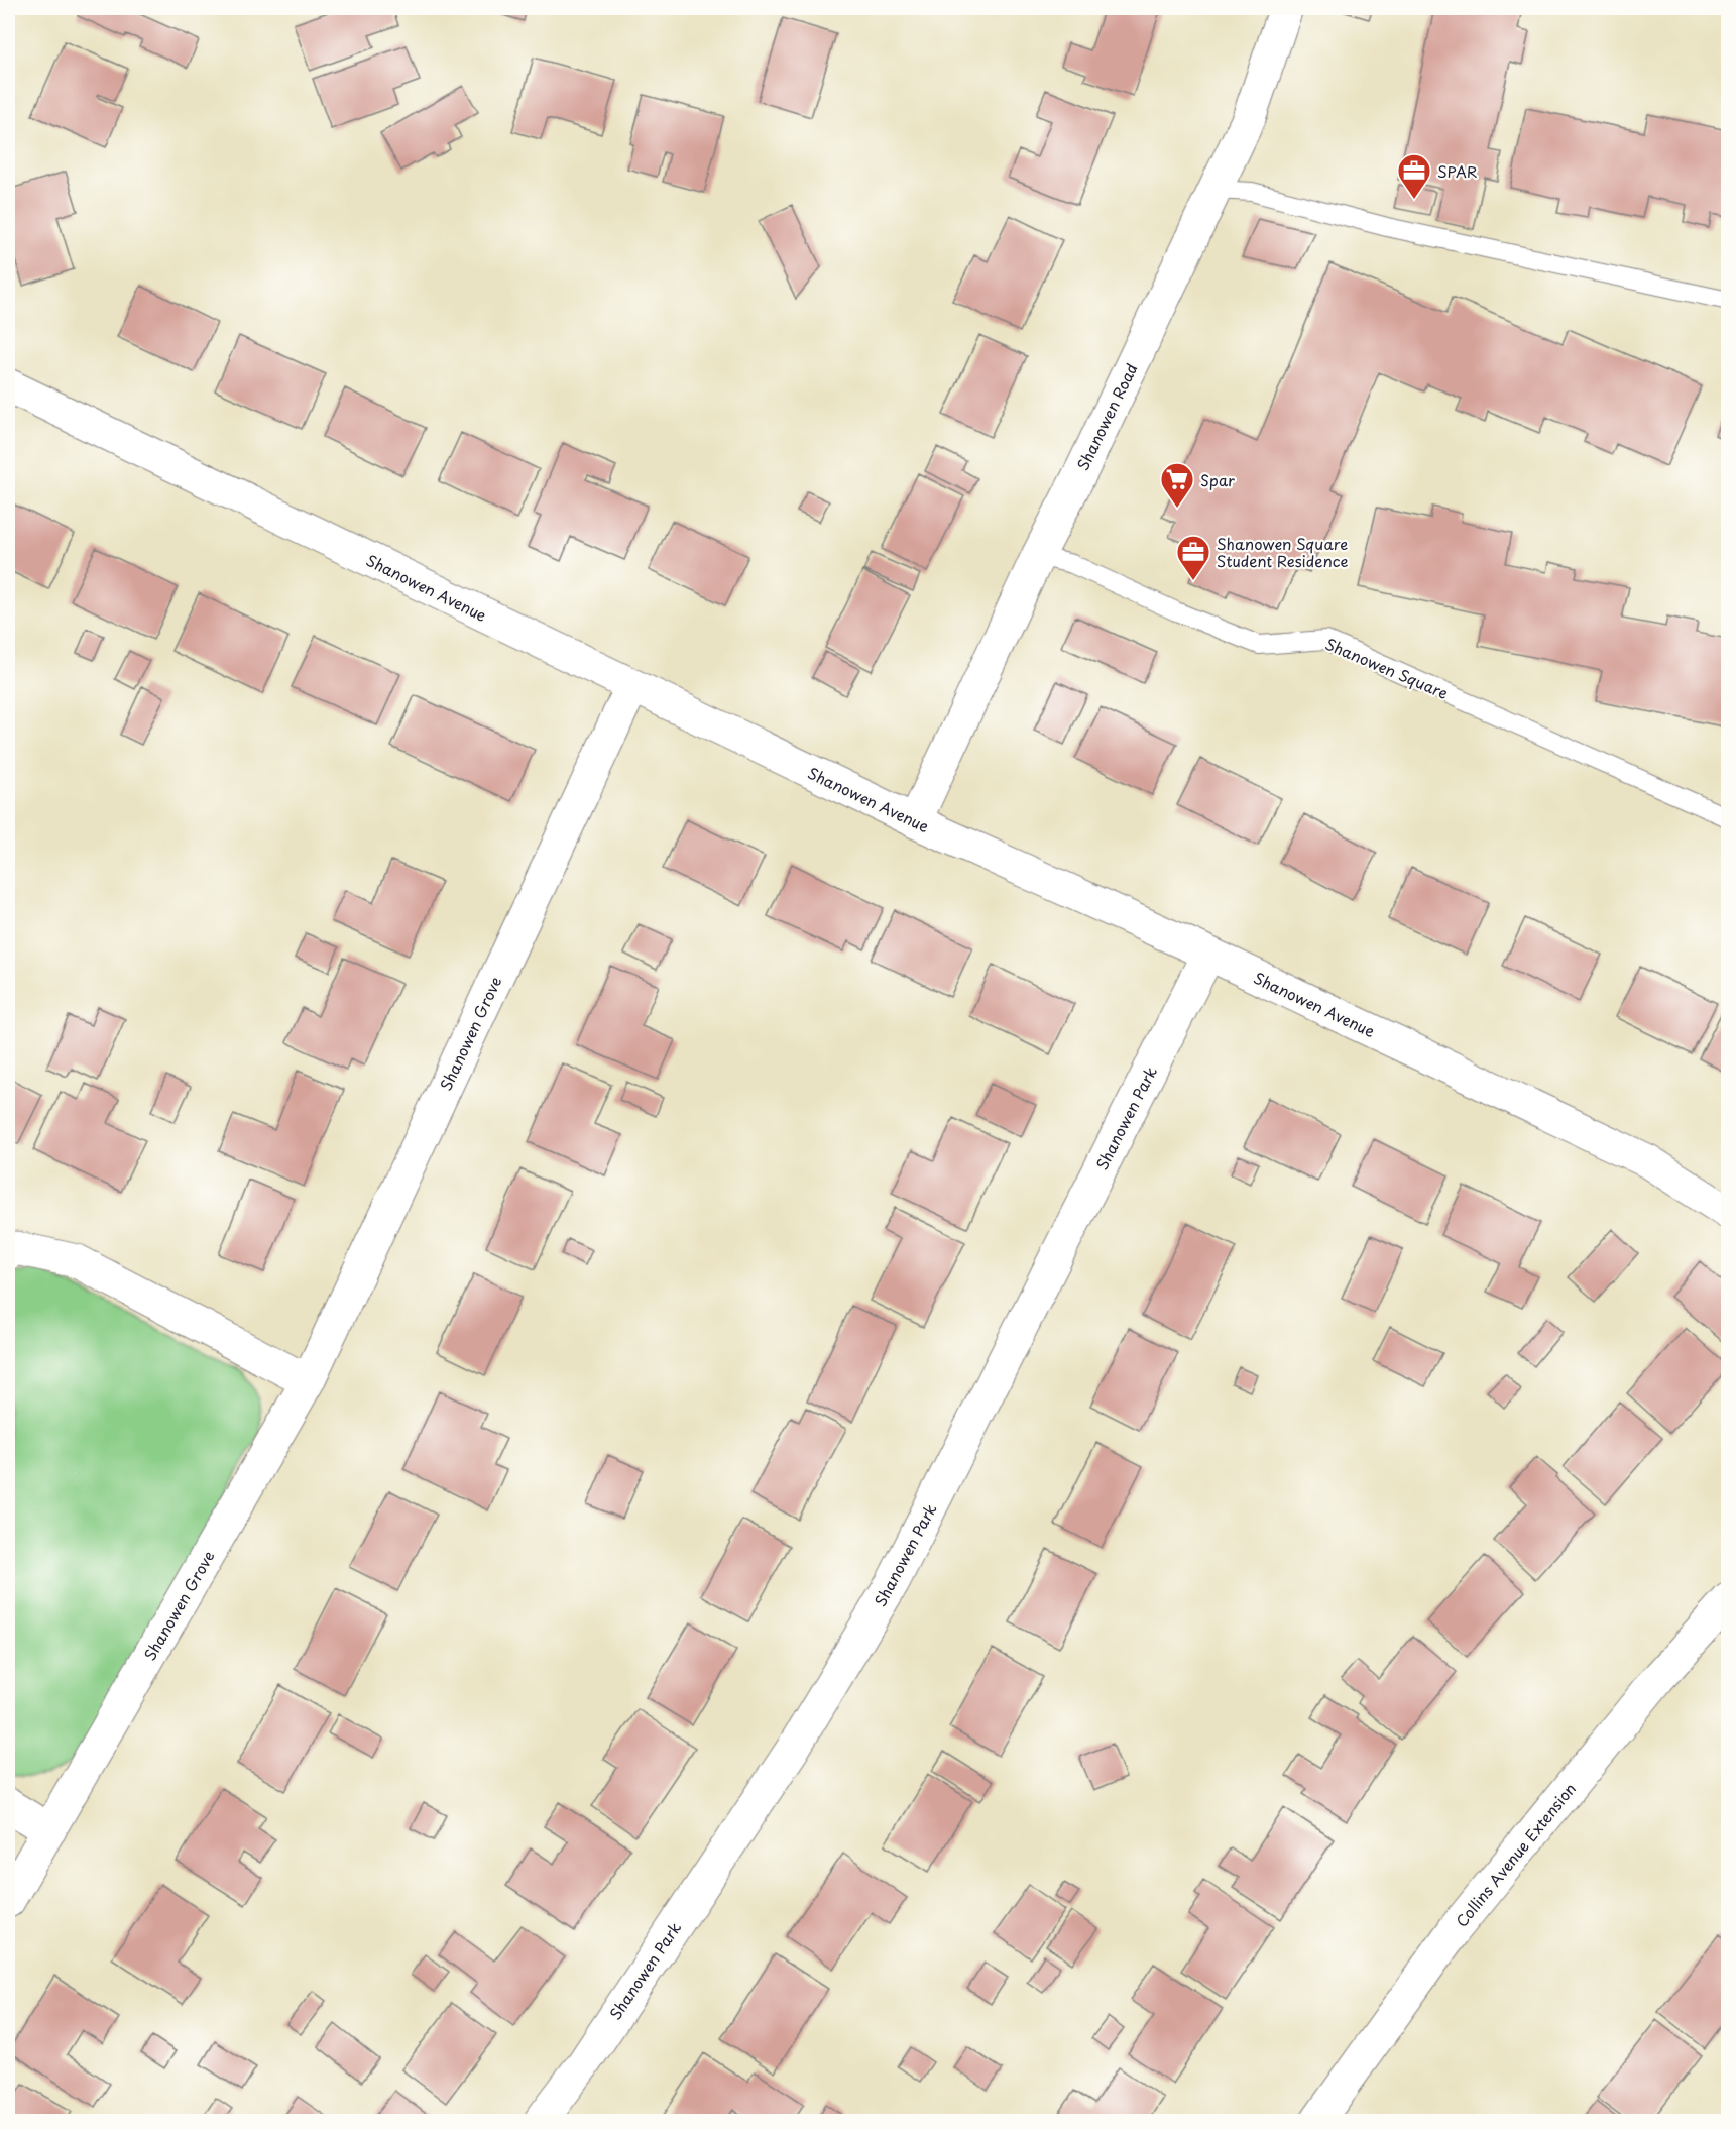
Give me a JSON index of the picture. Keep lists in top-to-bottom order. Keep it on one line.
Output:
{"streets":{"street":["Shanowen Road","Shanowen Avenue","Shanowen Grove","Shanowen Park","Collins Avenue Extension"],"lane":["Shanowen Square"]},"crossings":[["Shanowen Road","Shanowen Avenue"],["Shanowen Road","Shanowen Square"],["Shanowen Avenue","Shanowen Grove"],["Shanowen Avenue","Shanowen Park"]],"places":{"office":["SPAR","Shanowen Square Student Residence"],"supermarket":["Spar"]}}
